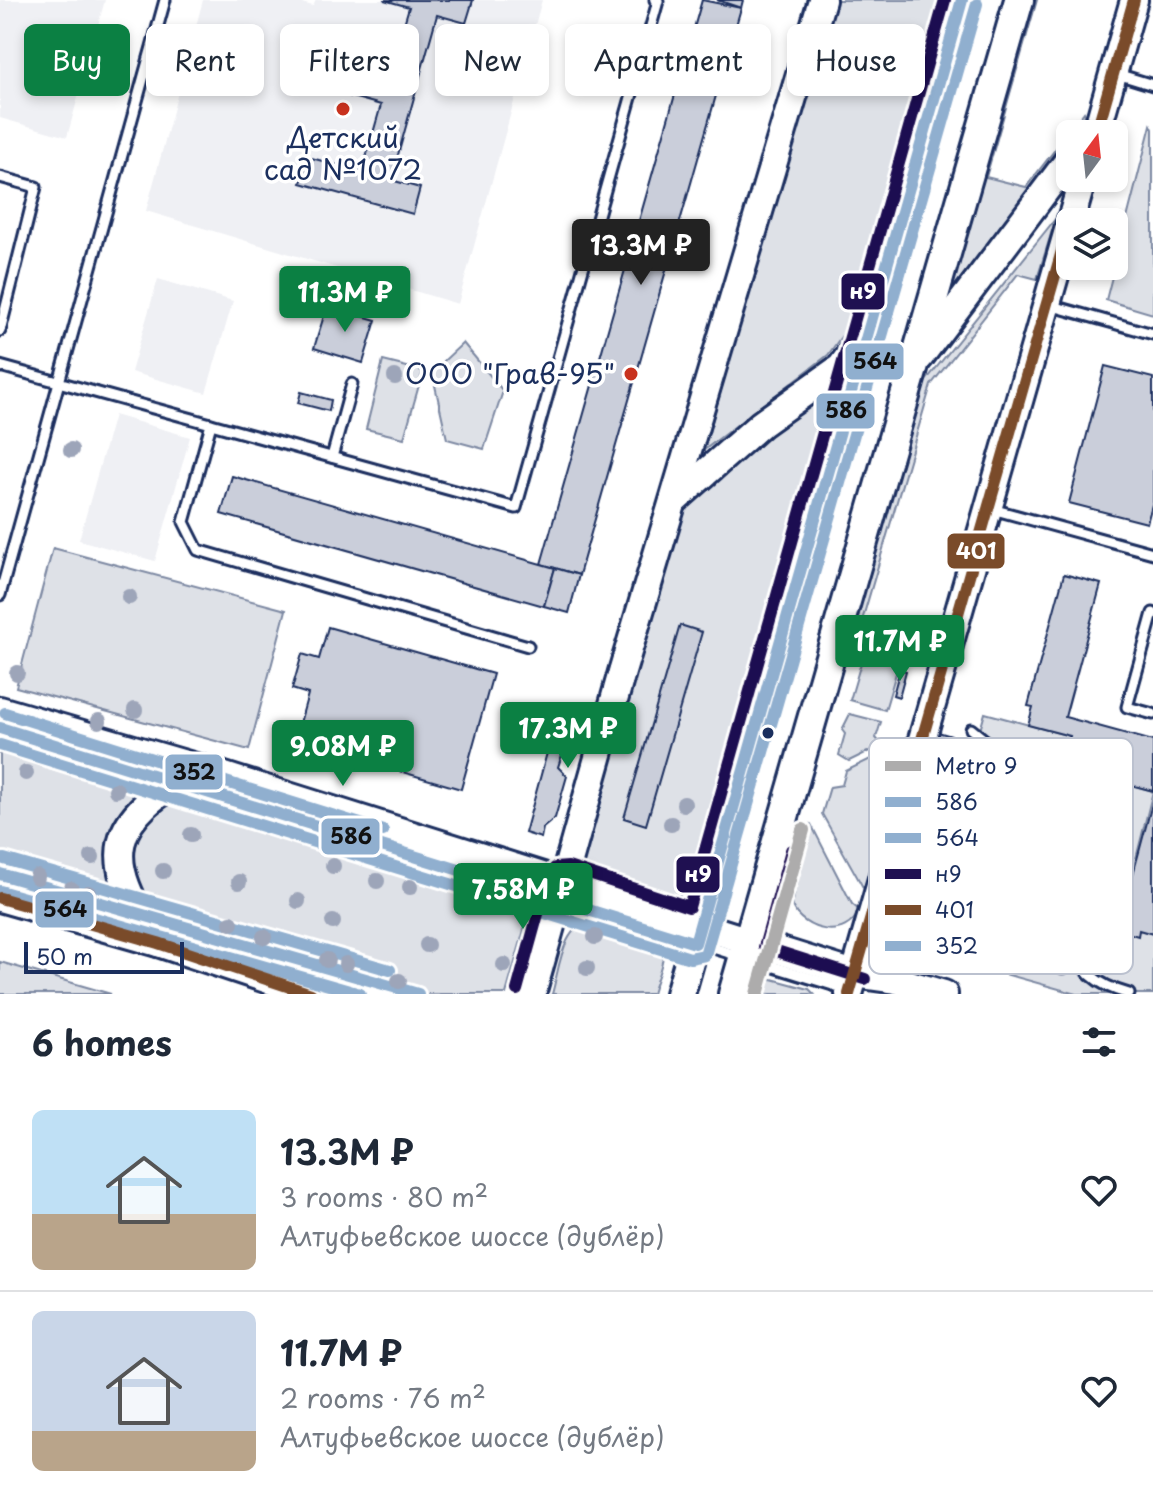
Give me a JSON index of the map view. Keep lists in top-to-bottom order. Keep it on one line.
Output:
{"places":["Детский сад №1072","ООО \"Грав-95\""],"lines":["transit line 586","transit line н9","transit line 401","transit line 564","transit line 352","metro line 9"],"legend":["Metro 9","586","564","н9","401","352"],"scale_bar":"50 m","north":"top","page":{"chip":["Buy","Rent","Filters","New","Apartment","House"],"price":["13.3M ₽","11.3M ₽","11.7M ₽","17.3M ₽","9.08M ₽","7.58M ₽"],"scale":"50 m","heading":"6 homes","list":[{"name":"13.3M ₽","note":"3 rooms · 80 m² · Алтуфьевское шоссе (дублёр)"},{"name":"11.7M ₽","note":"2 rooms · 76 m² · Алтуфьевское шоссе (дублёр)"}]}}
